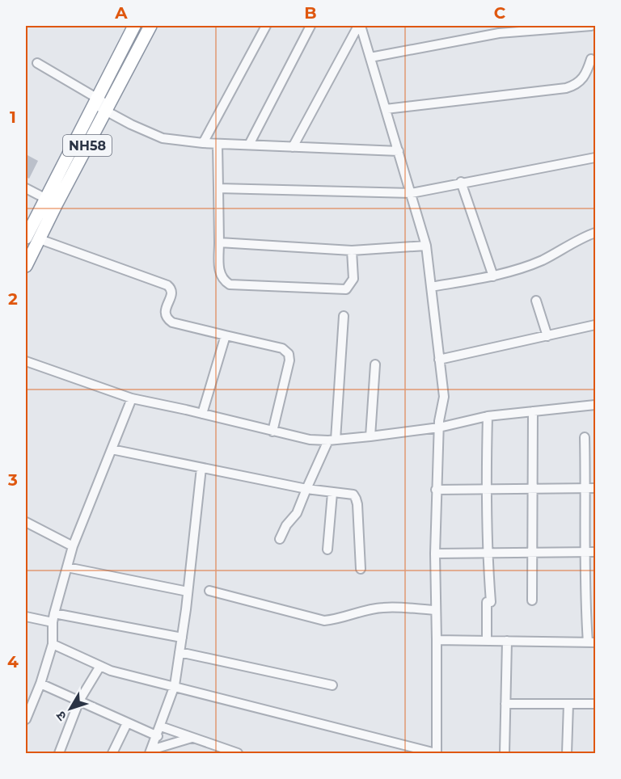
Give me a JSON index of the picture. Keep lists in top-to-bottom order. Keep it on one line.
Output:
{"streets":{"highway":["NH58"]},"north":"bottom left","grid":{"columns":["A","B","C"],"rows":["1","2","3","4"]}}
